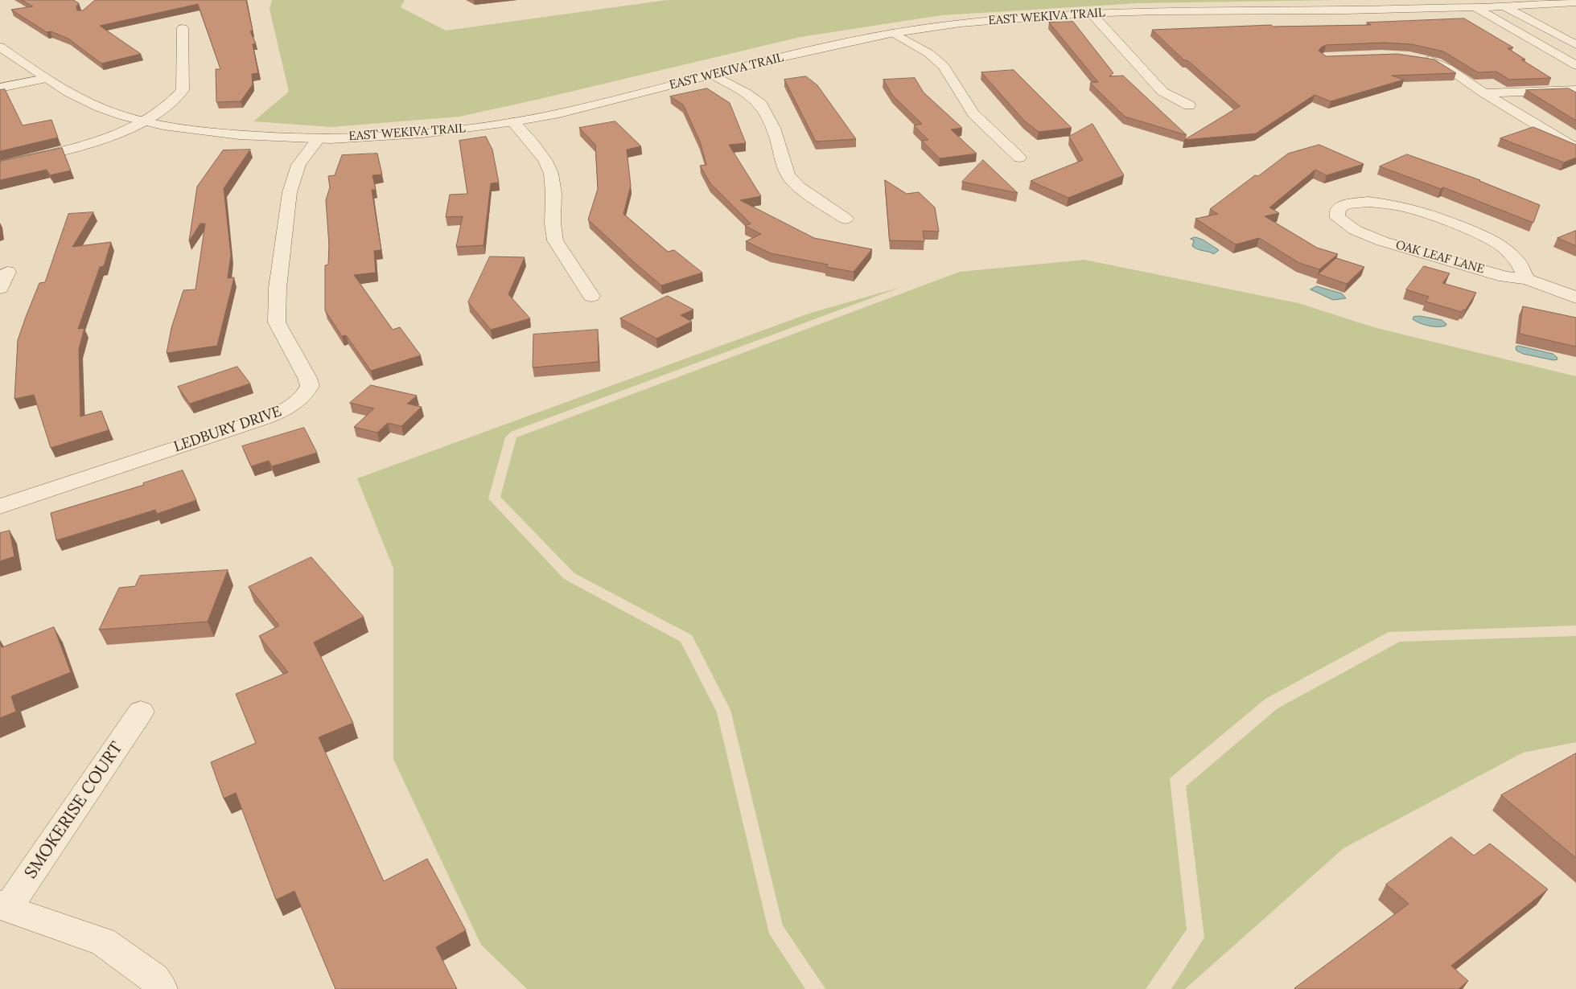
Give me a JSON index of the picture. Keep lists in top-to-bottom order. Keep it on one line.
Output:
{"streets":{"street":["EAST WEKIVA TRAIL","OAK LEAF LANE","LEDBURY DRIVE","SMOKERISE COURT"]},"crossings":[["EAST WEKIVA TRAIL","LEDBURY DRIVE"]]}
